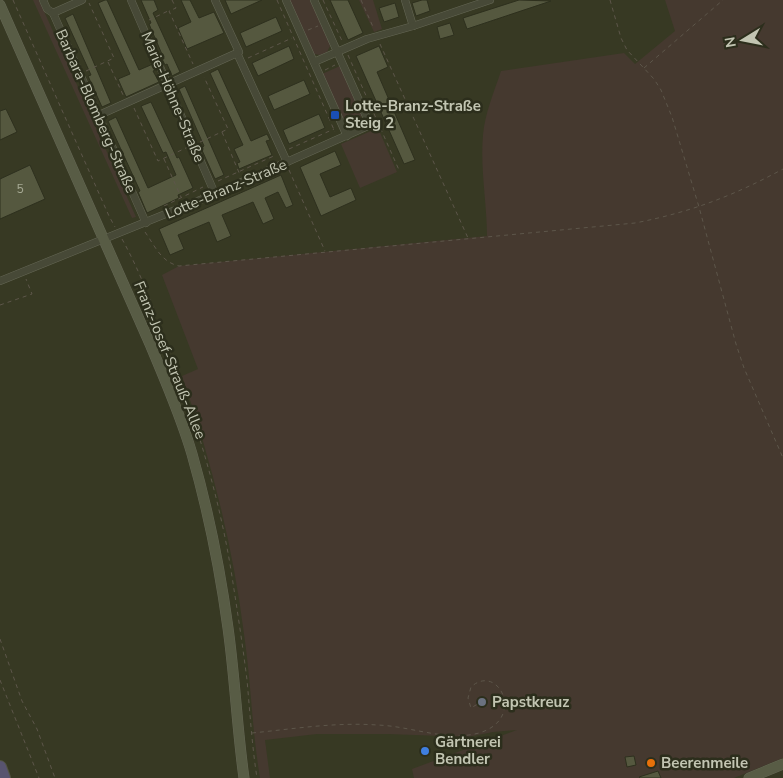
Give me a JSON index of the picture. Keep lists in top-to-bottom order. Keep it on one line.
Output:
{"streets":{"street":["Marie-Höhne-Straße","Barbara-Blomberg-Straße","Lotte-Branz-Straße","Franz-Josef-Strauß-Allee"]},"crossings":[["Marie-Höhne-Straße","Lotte-Branz-Straße"],["Barbara-Blomberg-Straße","Lotte-Branz-Straße"],["Lotte-Branz-Straße","Franz-Josef-Strauß-Allee"]],"places":{"transit":["Lotte-Branz-Straße Steig 2"],"other":["Papstkreuz","Gärtnerei Bendler","Beerenmeile"]},"house_numbers":["5"],"north":"left"}
